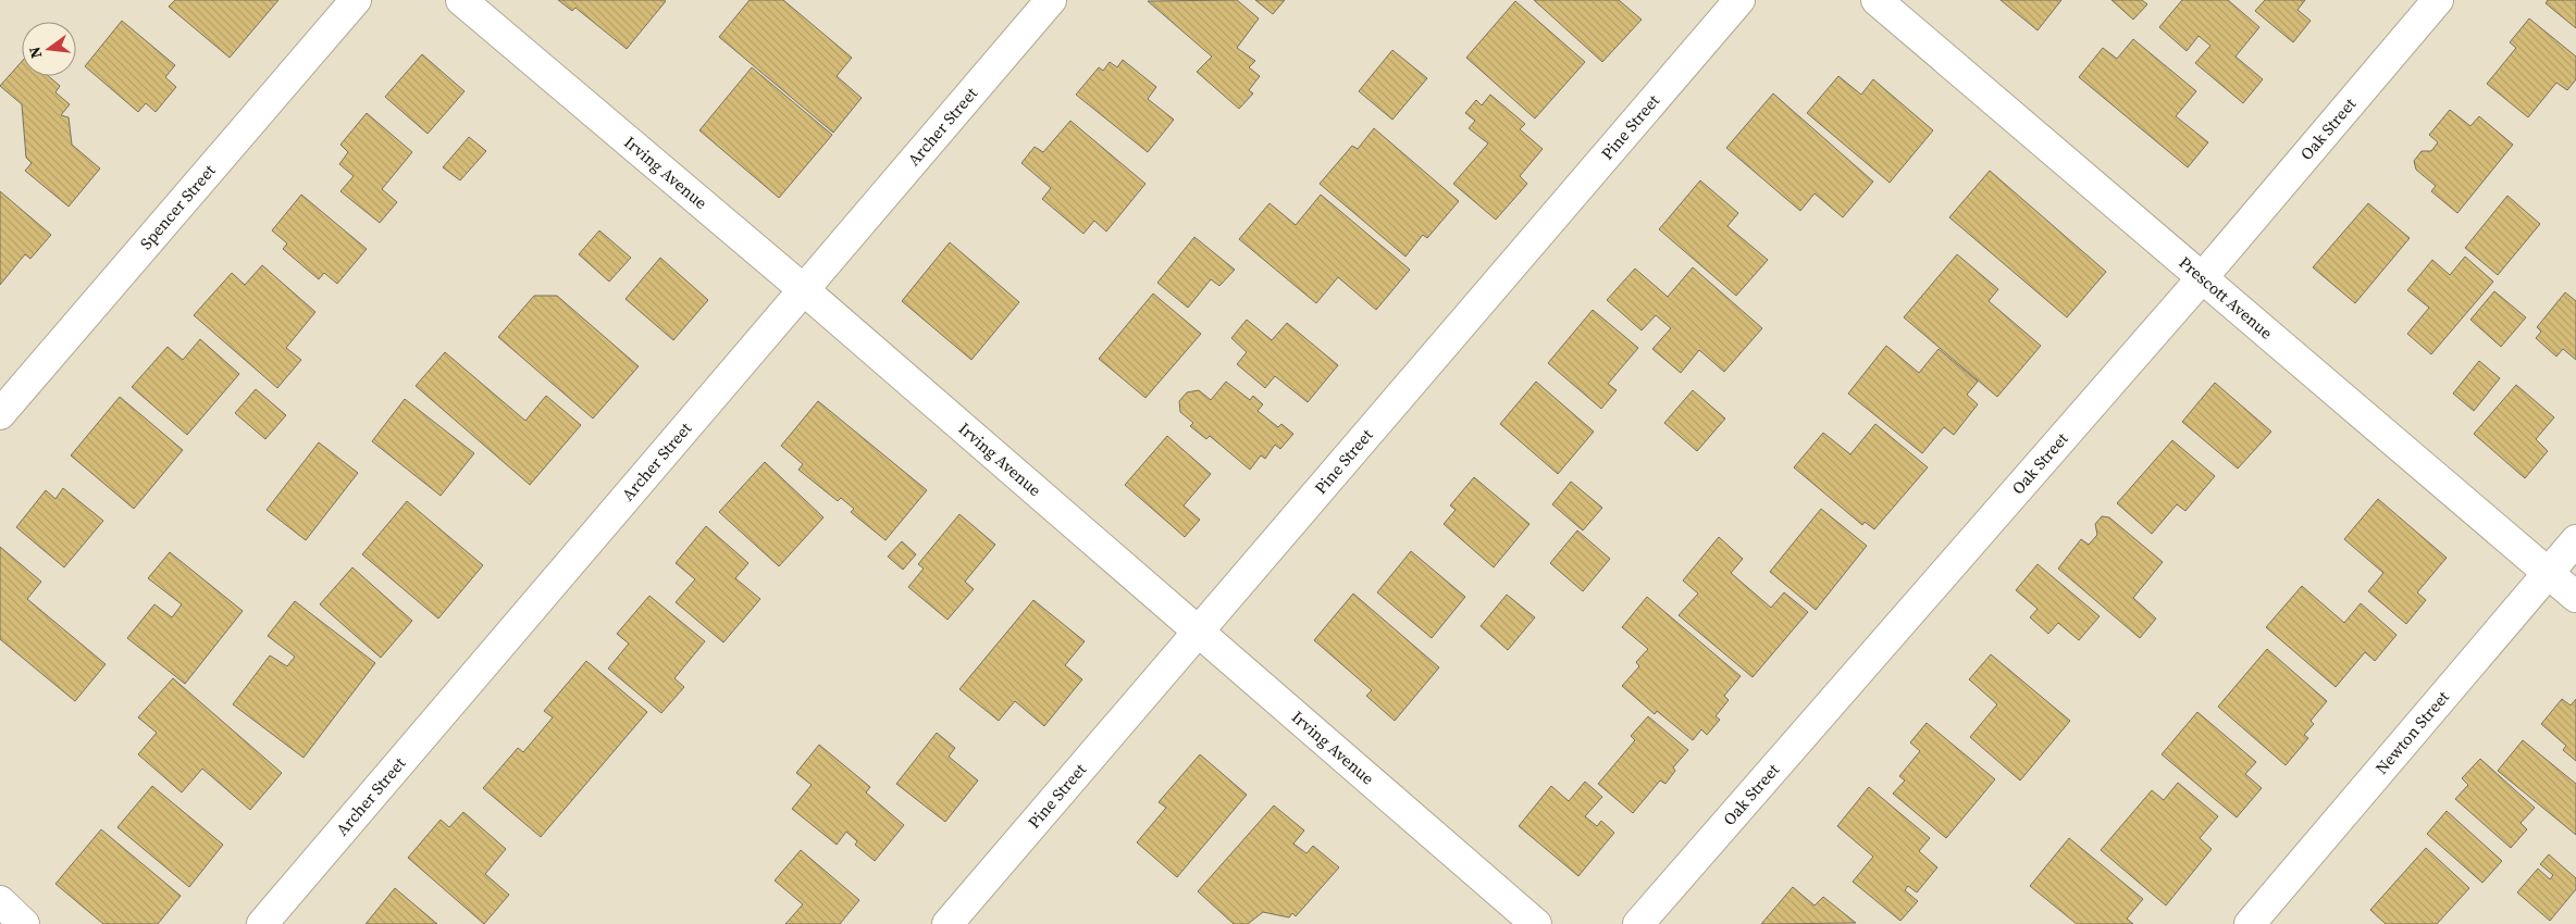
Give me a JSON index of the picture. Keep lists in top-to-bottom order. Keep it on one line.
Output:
{"streets":{"street":["Archer Street","Pine Street","Oak Street","Irving Avenue","Spencer Street","Prescott Avenue","Newton Street"]},"crossings":[["Archer Street","Irving Avenue"],["Pine Street","Irving Avenue"],["Oak Street","Prescott Avenue"],["Prescott Avenue","Newton Street"]],"north":"left"}
